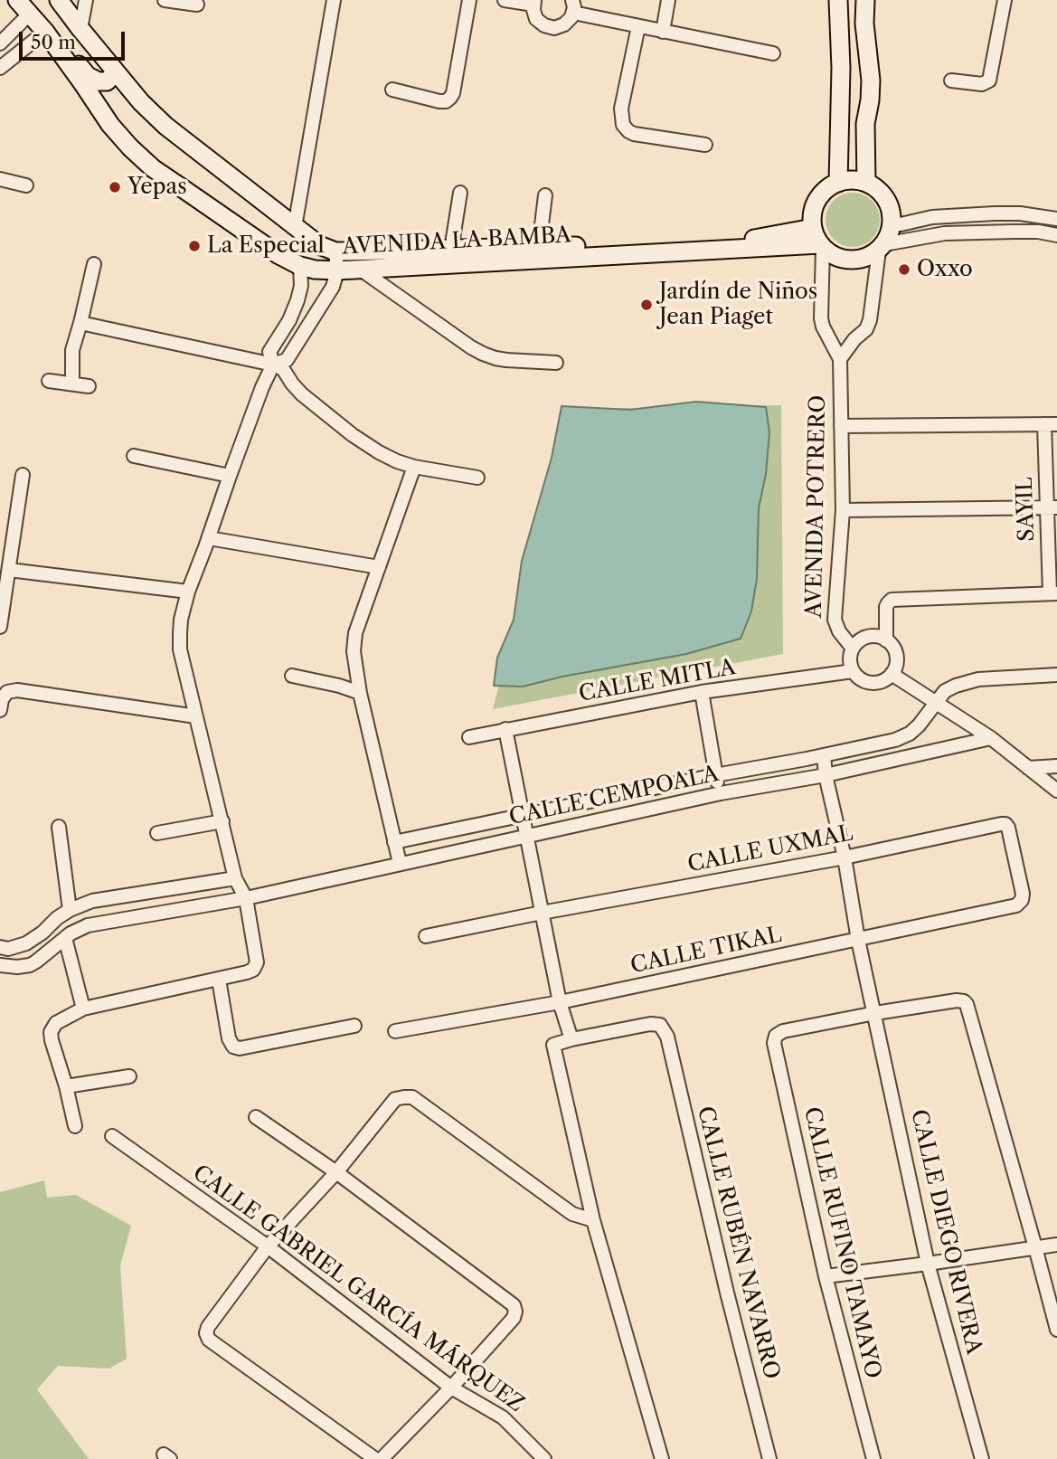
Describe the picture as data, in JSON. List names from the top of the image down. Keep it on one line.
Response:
{"streets":{"street":["AVENIDA LA BAMBA","AVENIDA POTRERO","SAYIL","CALLE MITLA","CALLE CEMPOALA","CALLE UXMAL","CALLE TIKAL","CALLE DIEGO RIVERA","CALLE RUBÉN NAVARRO","CALLE RUFINO TAMAYO","CALLE GABRIEL GARCÍA MÁRQUEZ"]},"crossings":[["AVENIDA LA BAMBA","AVENIDA POTRERO"],["AVENIDA POTRERO","CALLE MITLA"],["CALLE CEMPOALA","CALLE DIEGO RIVERA"],["CALLE UXMAL","CALLE TIKAL"],["CALLE UXMAL","CALLE DIEGO RIVERA"],["CALLE TIKAL","CALLE DIEGO RIVERA"],["CALLE DIEGO RIVERA","CALLE RUFINO TAMAYO"]],"places":["Yepas","La Especial","Oxxo","Jardín de Niños Jean Piaget"],"scale_bar":"50 m"}
